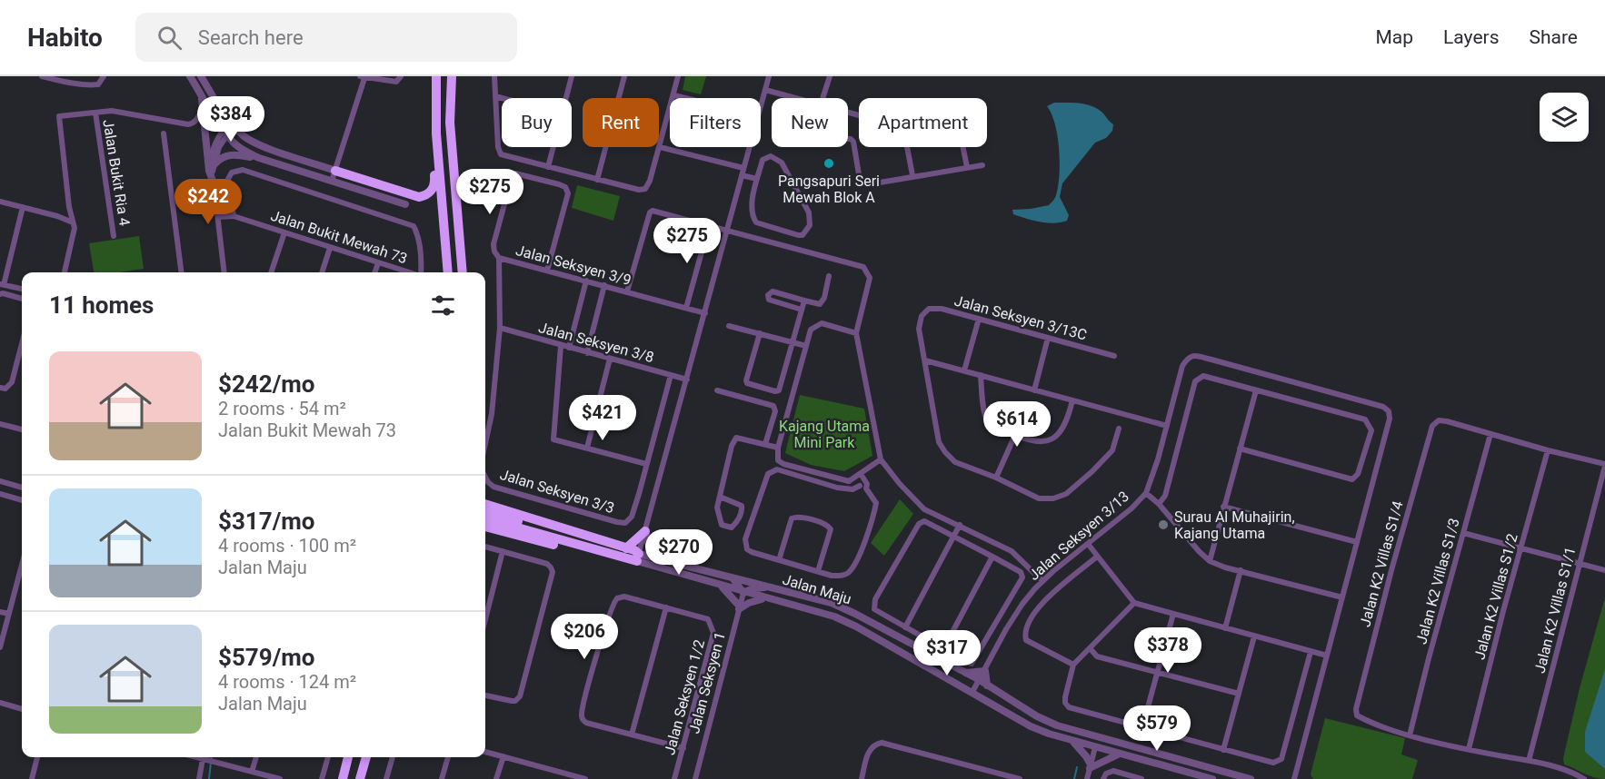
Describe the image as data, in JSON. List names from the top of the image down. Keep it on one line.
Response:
{"streets":{"street":["Jalan Bukit Ria 4","Jalan Bukit Mewah 73","Jalan Seksyen 3/9","Jalan Seksyen 3/13C","Jalan Seksyen 3/8","Jalan Seksyen 3/3","Jalan Seksyen 3/13","Jalan K2 Villas S1/4","Jalan K2 Villas S1/3","Jalan Maju","Jalan K2 Villas S1/2","Jalan K2 Villas S1/1","Jalan Seksyen 1","Jalan Seksyen 1/2"]},"crossings":[["Jalan Seksyen 3/13","Jalan Maju"],["Jalan K2 Villas S1/4","Jalan K2 Villas S1/3"],["Jalan Maju","Jalan Seksyen 1"]],"parks":["Kajang Utama Mini Park"],"places":["Pangsapuri Seri Mewah Blok A","Surau Al Muhajirin, Kajang Utama"],"page":{"header":"Habito","search":"Search here","nav":["Map","Layers","Share"],"price":["$384","$275","$242","$275","$421","$614","$270","$206","$378","$317","$579"],"chip":["Buy","Rent","Filters","New","Apartment"],"heading":"11 homes","list":[{"name":"$242/mo","note":"2 rooms · 54 m² · Jalan Bukit Mewah 73"},{"name":"$317/mo","note":"4 rooms · 100 m² · Jalan Maju"},{"name":"$579/mo","note":"4 rooms · 124 m² · Jalan Maju"}]}}
